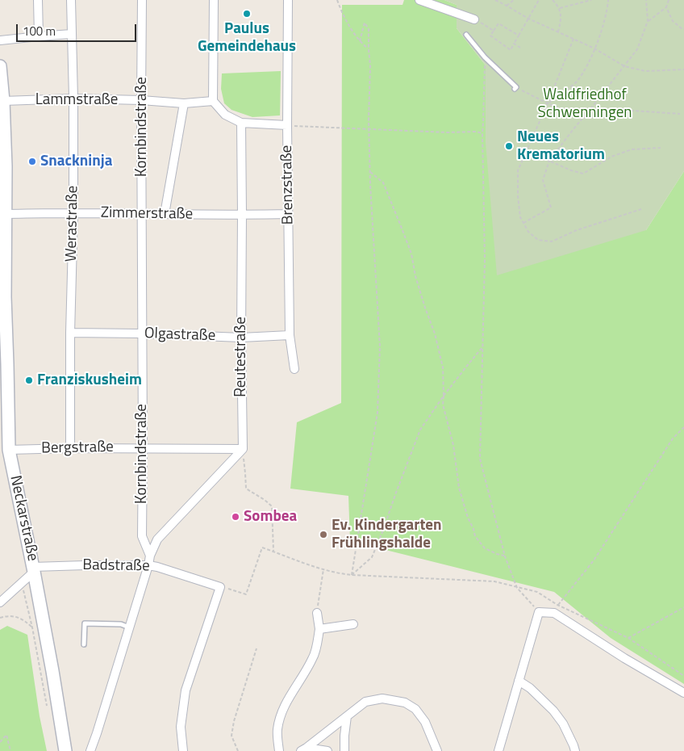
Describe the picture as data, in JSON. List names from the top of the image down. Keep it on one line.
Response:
{"streets":{"main road":["Neckarstraße"],"street":["Lammstraße","Kornbindstraße","Brenzstraße","Zimmerstraße","Werastraße","Olgastraße","Reutestraße","Bergstraße","Badstraße"]},"crossings":[["Lammstraße","Kornbindstraße"],["Lammstraße","Werastraße"],["Lammstraße","Neckarstraße"],["Kornbindstraße","Zimmerstraße"],["Kornbindstraße","Olgastraße"],["Kornbindstraße","Bergstraße"],["Brenzstraße","Zimmerstraße"],["Brenzstraße","Olgastraße"],["Zimmerstraße","Werastraße"],["Zimmerstraße","Reutestraße"],["Zimmerstraße","Neckarstraße"],["Werastraße","Olgastraße"],["Werastraße","Bergstraße"],["Olgastraße","Reutestraße"],["Reutestraße","Bergstraße"],["Bergstraße","Neckarstraße"],["Neckarstraße","Badstraße"]],"parks":["Waldfriedhof Schwenningen"],"places":["Paulus Gemeindehaus","Neues Krematorium","Snackninja","Franziskusheim","Sombea","Ev. Kindergarten Frühlingshalde"],"scale_bar":"100 m"}
